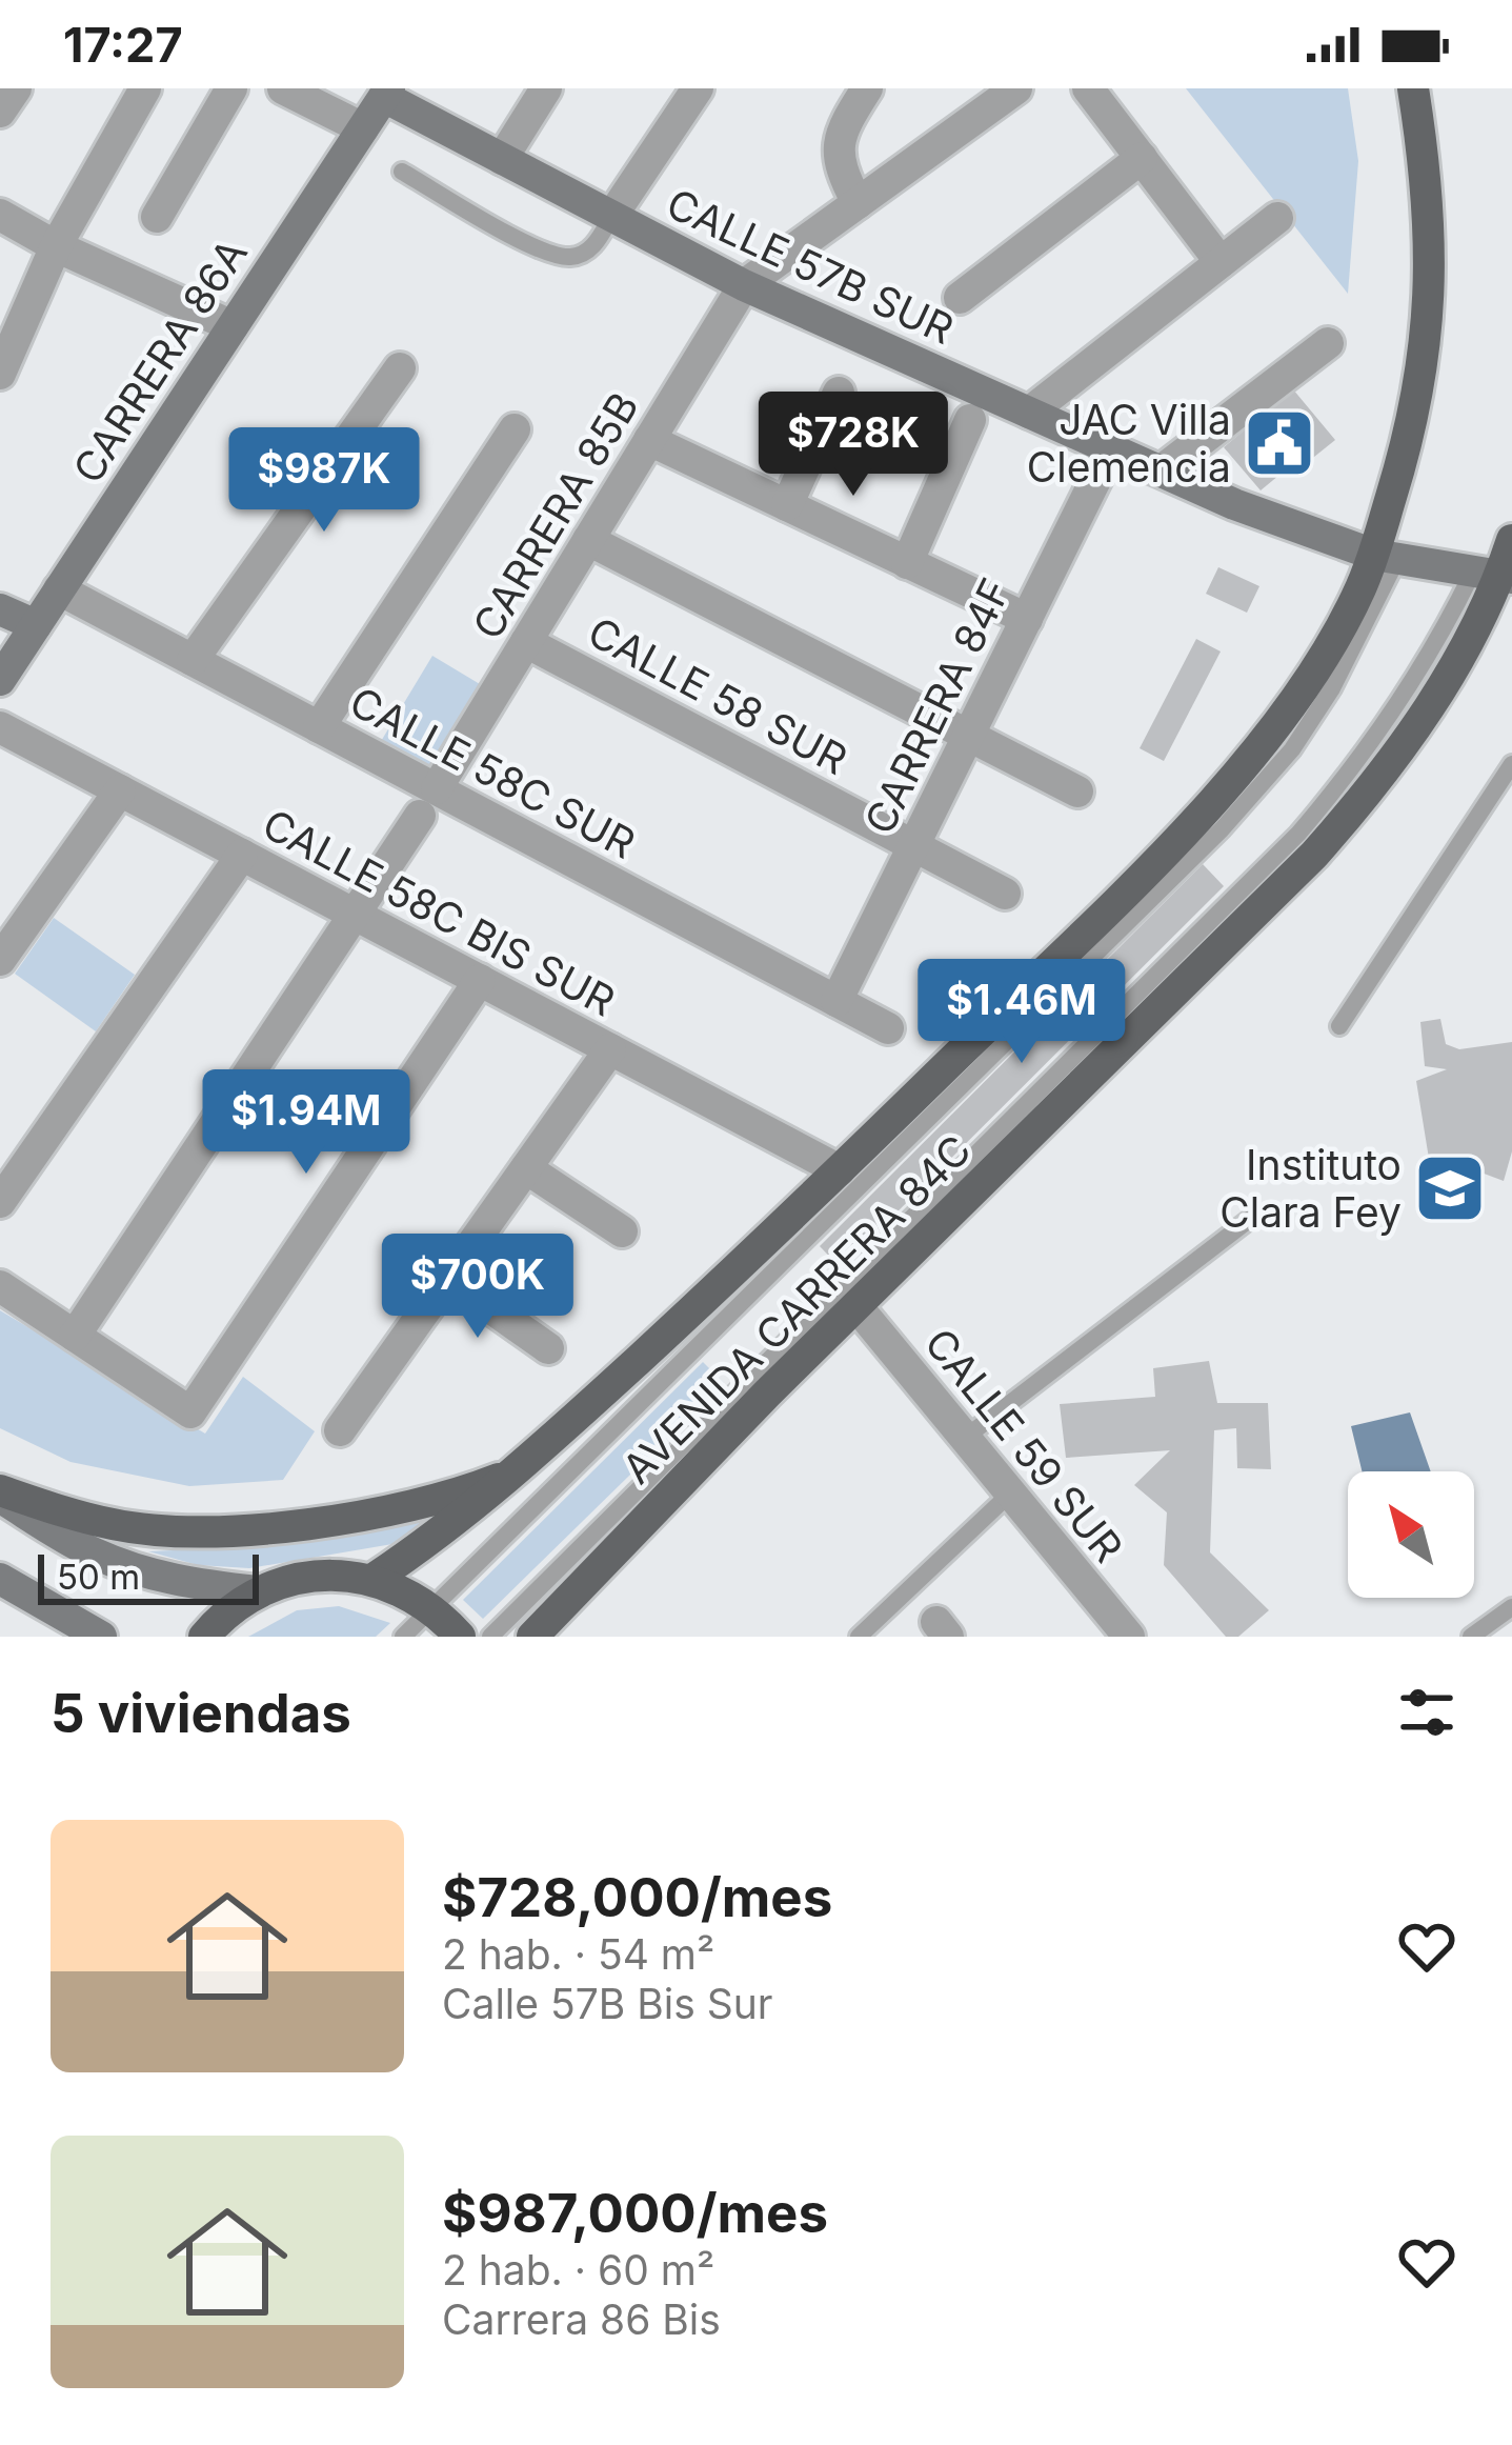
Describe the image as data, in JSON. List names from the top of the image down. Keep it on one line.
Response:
{"streets":{"main road":["AVENIDA CARRERA 84C"],"street":["CALLE 57B SUR","CARRERA 86A","CARRERA 85B","CALLE 58 SUR","CARRERA 84F","CALLE 58C SUR","CALLE 58C BIS SUR","CALLE 59 SUR"]},"crossings":[["CALLE 57B SUR","CARRERA 86A"],["CALLE 57B SUR","CARRERA 85B"],["CALLE 57B SUR","CARRERA 84F"],["CALLE 57B SUR","AVENIDA CARRERA 84C"],["CARRERA 86A","CALLE 58C SUR"],["CARRERA 85B","CALLE 58 SUR"],["CARRERA 85B","CALLE 58C SUR"],["CARRERA 85B","CALLE 58C BIS SUR"],["CALLE 58 SUR","CARRERA 84F"],["CARRERA 84F","CALLE 58C SUR"],["CALLE 58C BIS SUR","AVENIDA CARRERA 84C"],["AVENIDA CARRERA 84C","CALLE 59 SUR"]],"places":{"public building":["JAC Villa Clemencia"],"school or university":["Instituto Clara Fey"]},"scale_bar":"50 m","north":"top left","page":{"status":"17:27","price":["$728K","$987K","$1.46M","$1.94M","$700K"],"scale":"50 m","heading":"5 viviendas","list":[{"name":"$728,000/mes","note":"2 hab. · 54 m² · Calle 57B Bis Sur"},{"name":"$987,000/mes","note":"2 hab. · 60 m² · Carrera 86 Bis"}]}}
